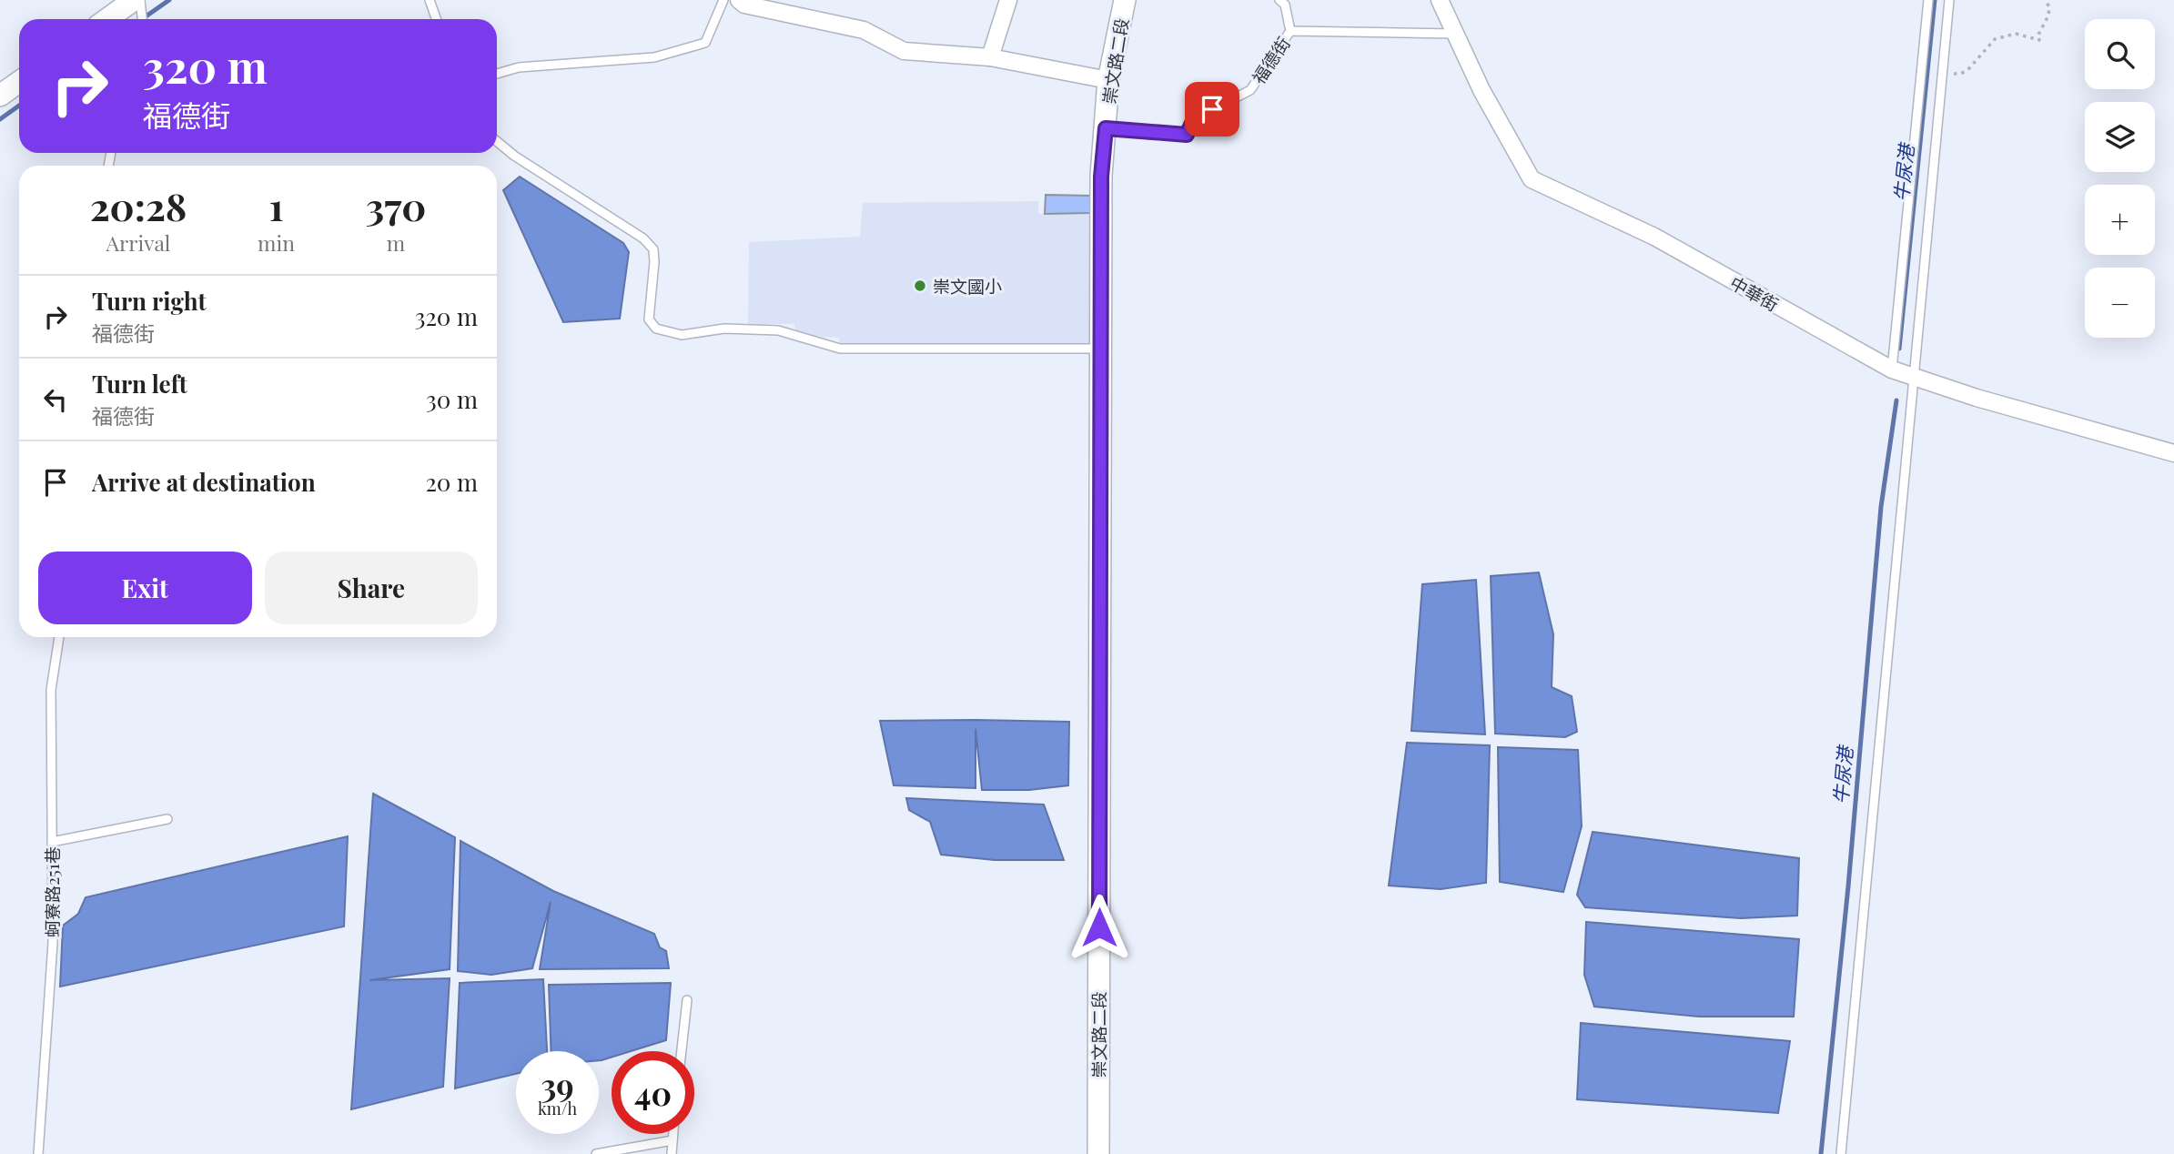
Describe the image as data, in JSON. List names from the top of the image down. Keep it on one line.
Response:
{"streets":{"street":["崇文路二段","中華街"],"lane":["福德街","蚵寮路251巷"]},"crossings":[["福德街","崇文路二段"],["福德街","中華街"]],"water":["牛尿港"],"places":["崇文國小"],"page":{"map_buttons":["+","−"],"turn":["320 m","福德街"],"eta":["20:28","Arrival","1","min","370","m"],"list":[{"name":"Turn right","note":"福德街","value":"320 m"},{"name":"Turn left","note":"福德街","value":"30 m"},{"name":"Arrive at destination","value":"20 m"}],"buttons":["Exit","Share"],"speed":"39 km/h","limit":"40"}}
